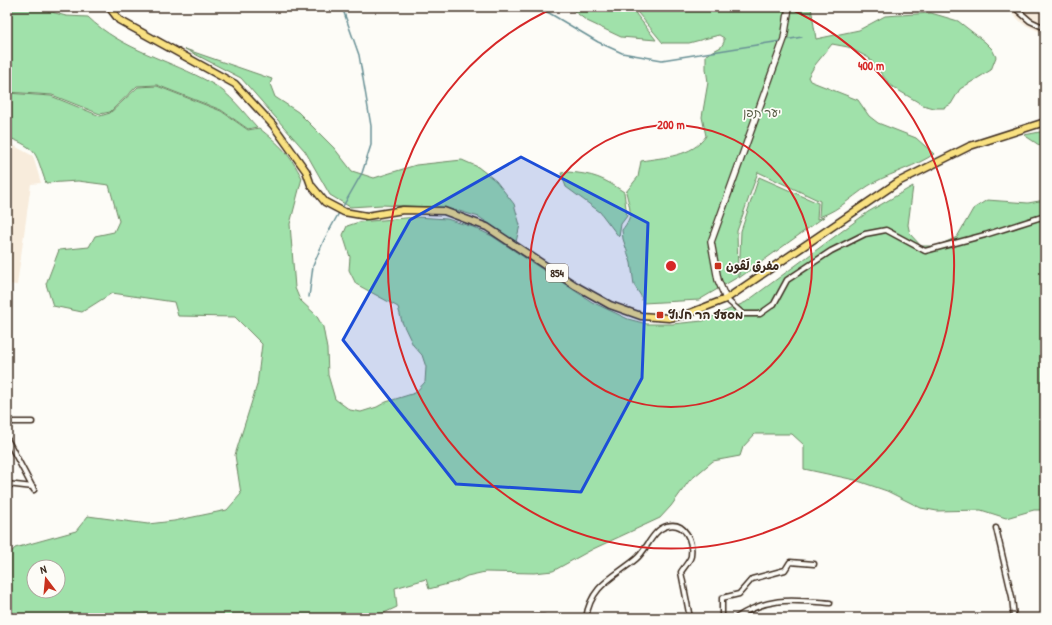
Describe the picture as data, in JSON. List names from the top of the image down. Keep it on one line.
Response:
{"streets":{"main road":["854"]},"parks":["יער תפן"],"places":{"transit":["مفرق لَڤون","מסעף הר חלוץ"]},"north":"top","rings":["400 m","200 m"]}
